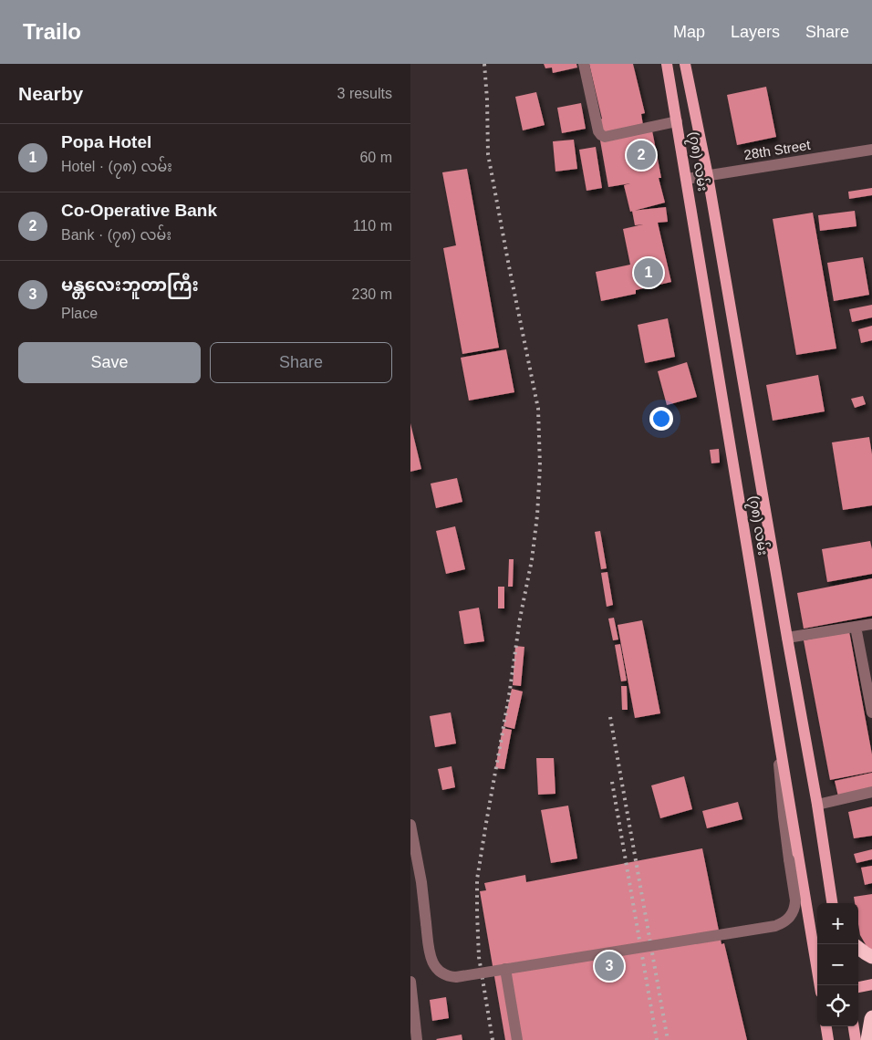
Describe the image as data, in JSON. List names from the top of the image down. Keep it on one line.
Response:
{"streets":{"main road":["(၇၈) လမ်း"],"street":["28th Street"]},"crossings":[["28th Street","(၇၈) လမ်း"]],"page":{"header":"Trailo","nav":["Map","Layers","Share"],"heading":["Nearby","3 results"],"list":[{"mark":"1","name":"Popa Hotel","note":"Hotel · (၇၈) လမ်း","value":"60 m"},{"mark":"2","name":"Co-Operative Bank","note":"Bank · (၇၈) လမ်း","value":"110 m"},{"mark":"3","name":"မန္တလေးဘူတာကြီး","note":"Place","value":"230 m"}],"pins":["2","1","3"],"buttons":["Save","Share"],"map_buttons":["+","−"]}}
